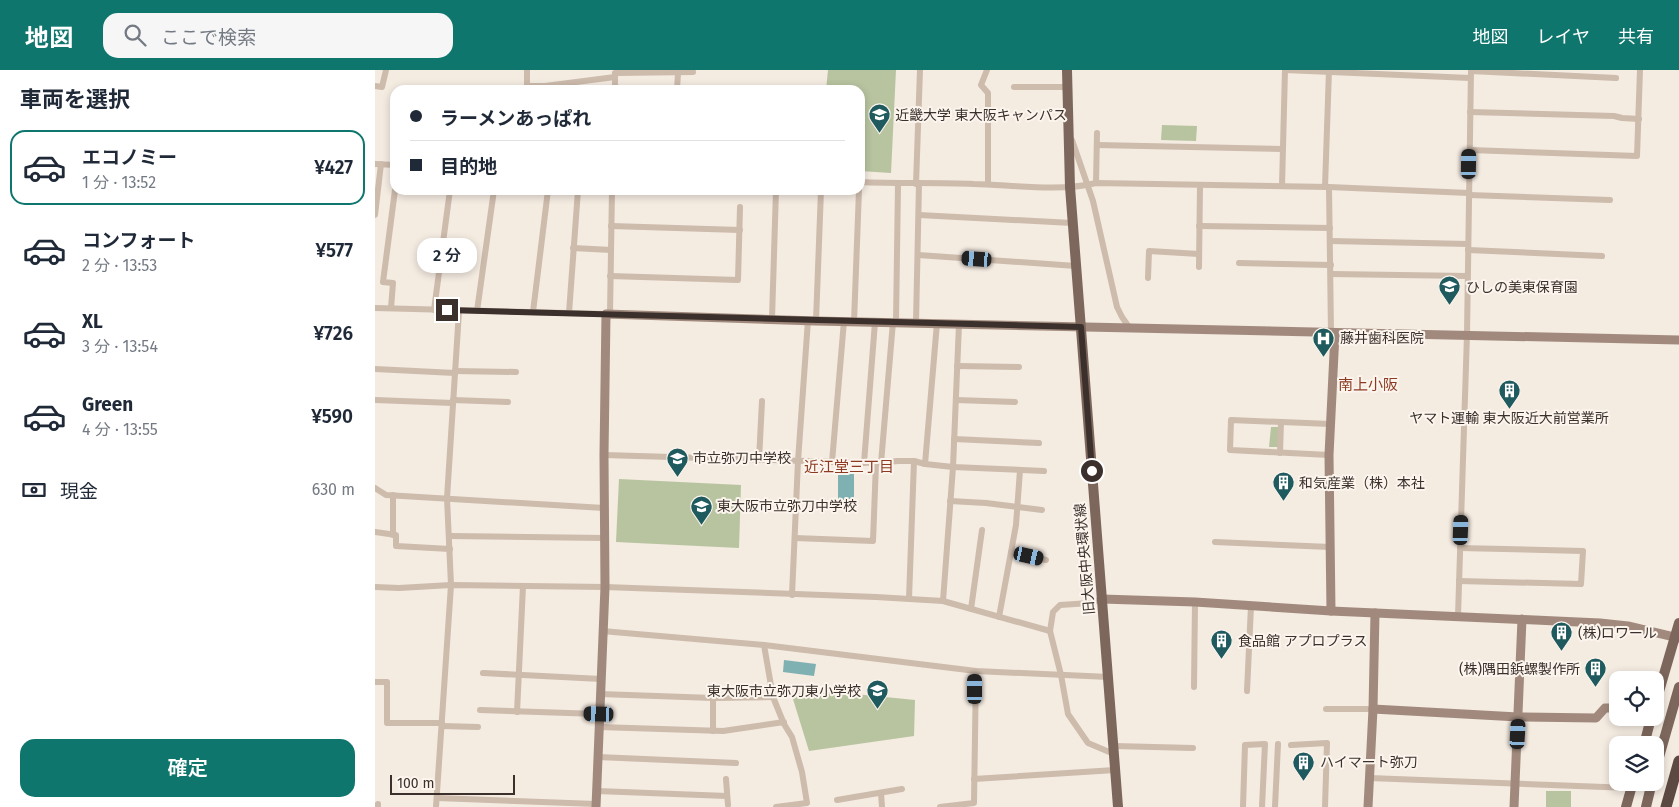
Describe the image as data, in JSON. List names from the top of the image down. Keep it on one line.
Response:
{"streets":{"main road":["旧大阪中央環状線"]},"districts":["南上小阪","近江堂三丁目"],"places":{"school or university":["近畿大学 東大阪キャンパス","ひしの美東保育園","市立弥刀中学校","東大阪市立弥刀中学校","東大阪市立弥刀東小学校"],"hospital":["藤井歯科医院"],"building":["ヤマト運輸 東大阪近大前営業所","和気産業（株）本社","(株)ロワール","食品館 アプロプラス","(株)隅田鋲螺製作所","ハイマート弥刀"]},"scale_bar":"100 m","page":{"header":"地図","search":"ここで検索","nav":["地図","レイヤ","共有"],"heading":"車両を選択","banner":["ラーメンあっぱれ","目的地"],"list":[{"name":"エコノミー","note":"1 分 · 13:52","value":"¥427"},{"name":"コンフォート","note":"2 分 · 13:53","value":"¥577"},{"name":"XL","note":"3 分 · 13:54","value":"¥726"},{"name":"Green","note":"4 分 · 13:55","value":"¥590"}],"bubble":"2 分","pay":["現金","630 m"],"buttons":"確定","scale":"100 m"}}
